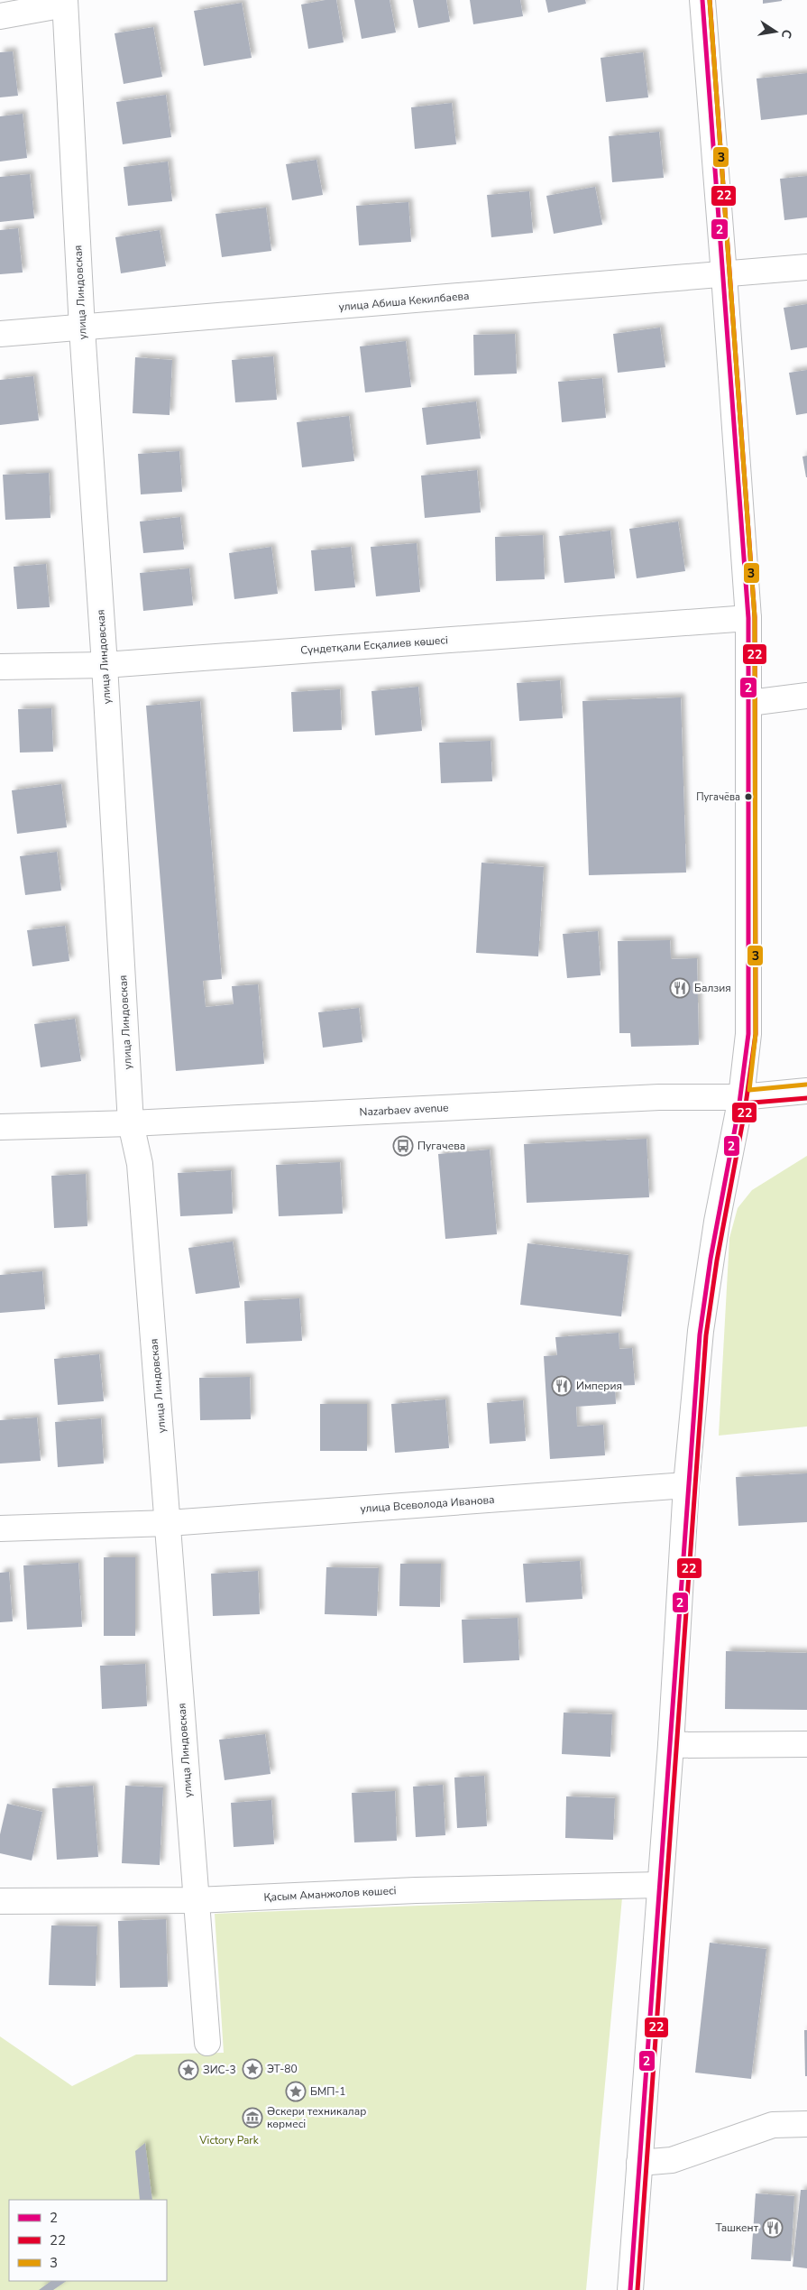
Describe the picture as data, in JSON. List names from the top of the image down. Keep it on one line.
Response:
{"streets":{"street":["улица Линдовская","улица Абиша Кекилбаева","Сүндетқали Есқалиев көшесі","Nazarbaev avenue","улица Всеволода Иванова","Қасым Аманжолов көшесі"]},"crossings":[["улица Линдовская","улица Абиша Кекилбаева"],["улица Линдовская","Сүндетқали Есқалиев көшесі"],["улица Линдовская","Nazarbaev avenue"],["улица Линдовская","улица Всеволода Иванова"],["улица Линдовская","Қасым Аманжолов көшесі"]],"parks":["Victory Park"],"places":{"other":["Пугачёва"],"restaurant":["Балзия","Империя","Ташкент"],"bus stop":["Пугачева"],"place":["ЭТ-80","ЗИС-3","БМП-1"],"museum":["Әскери техникалар көрмесі"]},"lines":["transit line 2","transit line 22","transit line 3"],"legend":["2","22","3"],"north":"right"}
